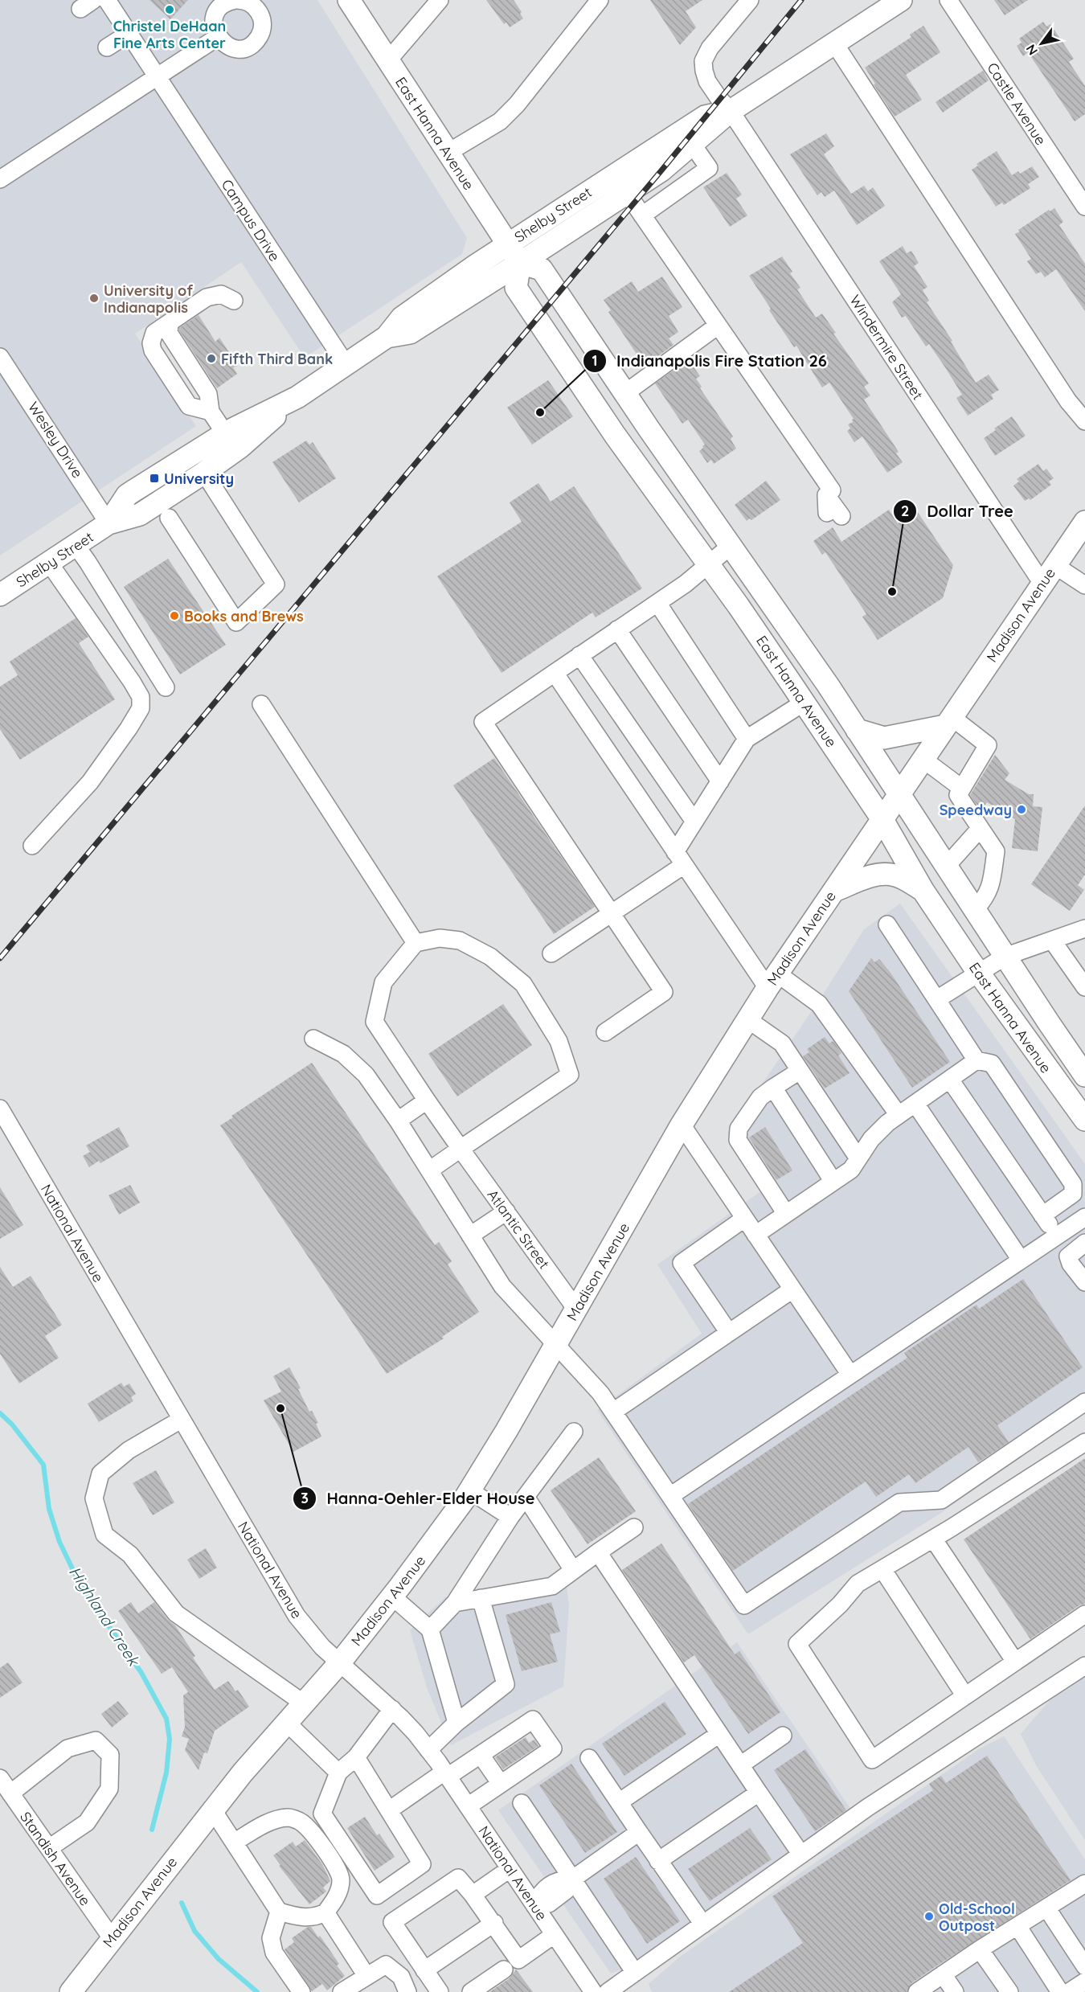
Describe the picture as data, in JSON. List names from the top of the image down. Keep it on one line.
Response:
{"streets":{"main road":["East Hanna Avenue","Shelby Street","Madison Avenue"],"street":["Castle Avenue","Campus Drive","Windermire Street","Wesley Drive","Atlantic Street","National Avenue","Standish Avenue"]},"crossings":[["East Hanna Avenue","Shelby Street"],["East Hanna Avenue","Madison Avenue"],["Shelby Street","Campus Drive"],["Shelby Street","Windermire Street"],["Shelby Street","Wesley Drive"],["Windermire Street","Madison Avenue"],["Madison Avenue","Atlantic Street"],["Madison Avenue","National Avenue"],["Madison Avenue","Standish Avenue"]],"water":["Highland Creek"],"places":{"other":["Christel DeHaan Fine Arts Center","University of Indianapolis","Fifth Third Bank","Indianapolis Fire Station 26","Dollar Tree","Books and Brews","Speedway","Hanna-Oehler-Elder House","Old-School Outpost"],"transit":["University"]},"north":"bottom left"}
